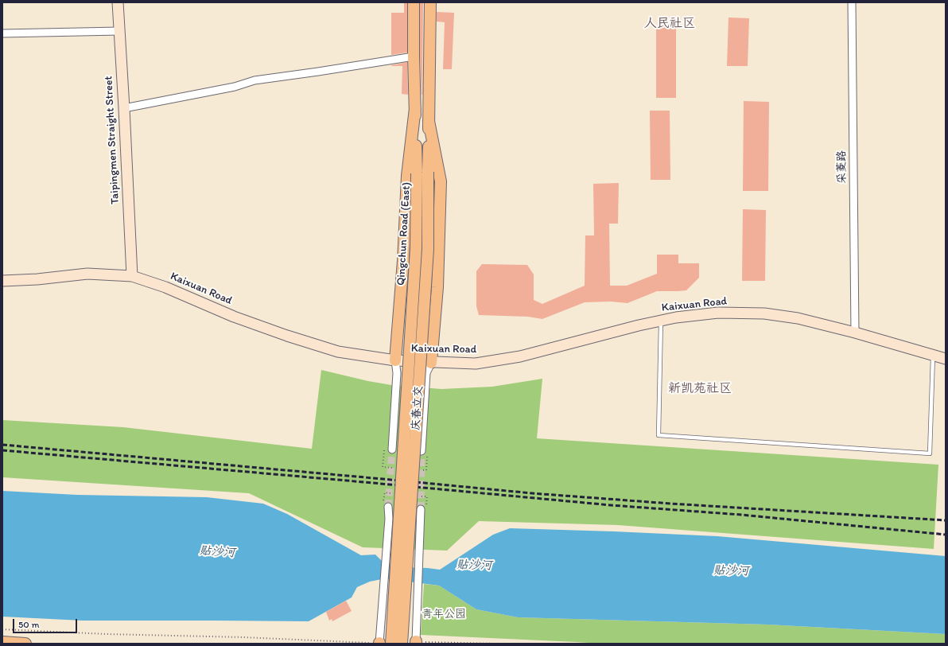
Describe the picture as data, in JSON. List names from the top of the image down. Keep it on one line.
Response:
{"streets":{"main road":["Taipingmen Straight Street","Qingchun Road (East)","Kaixuan Road","庆春立交"],"street":["采菱路"]},"crossings":[["Taipingmen Straight Street","Kaixuan Road"],["采菱路","Kaixuan Road"],["Qingchun Road (East)","Kaixuan Road"],["Qingchun Road (East)","庆春立交"]],"districts":["人民社区","新凯苑社区"],"water":["贴沙河"],"parks":["青年公园"],"scale_bar":"50 m"}
